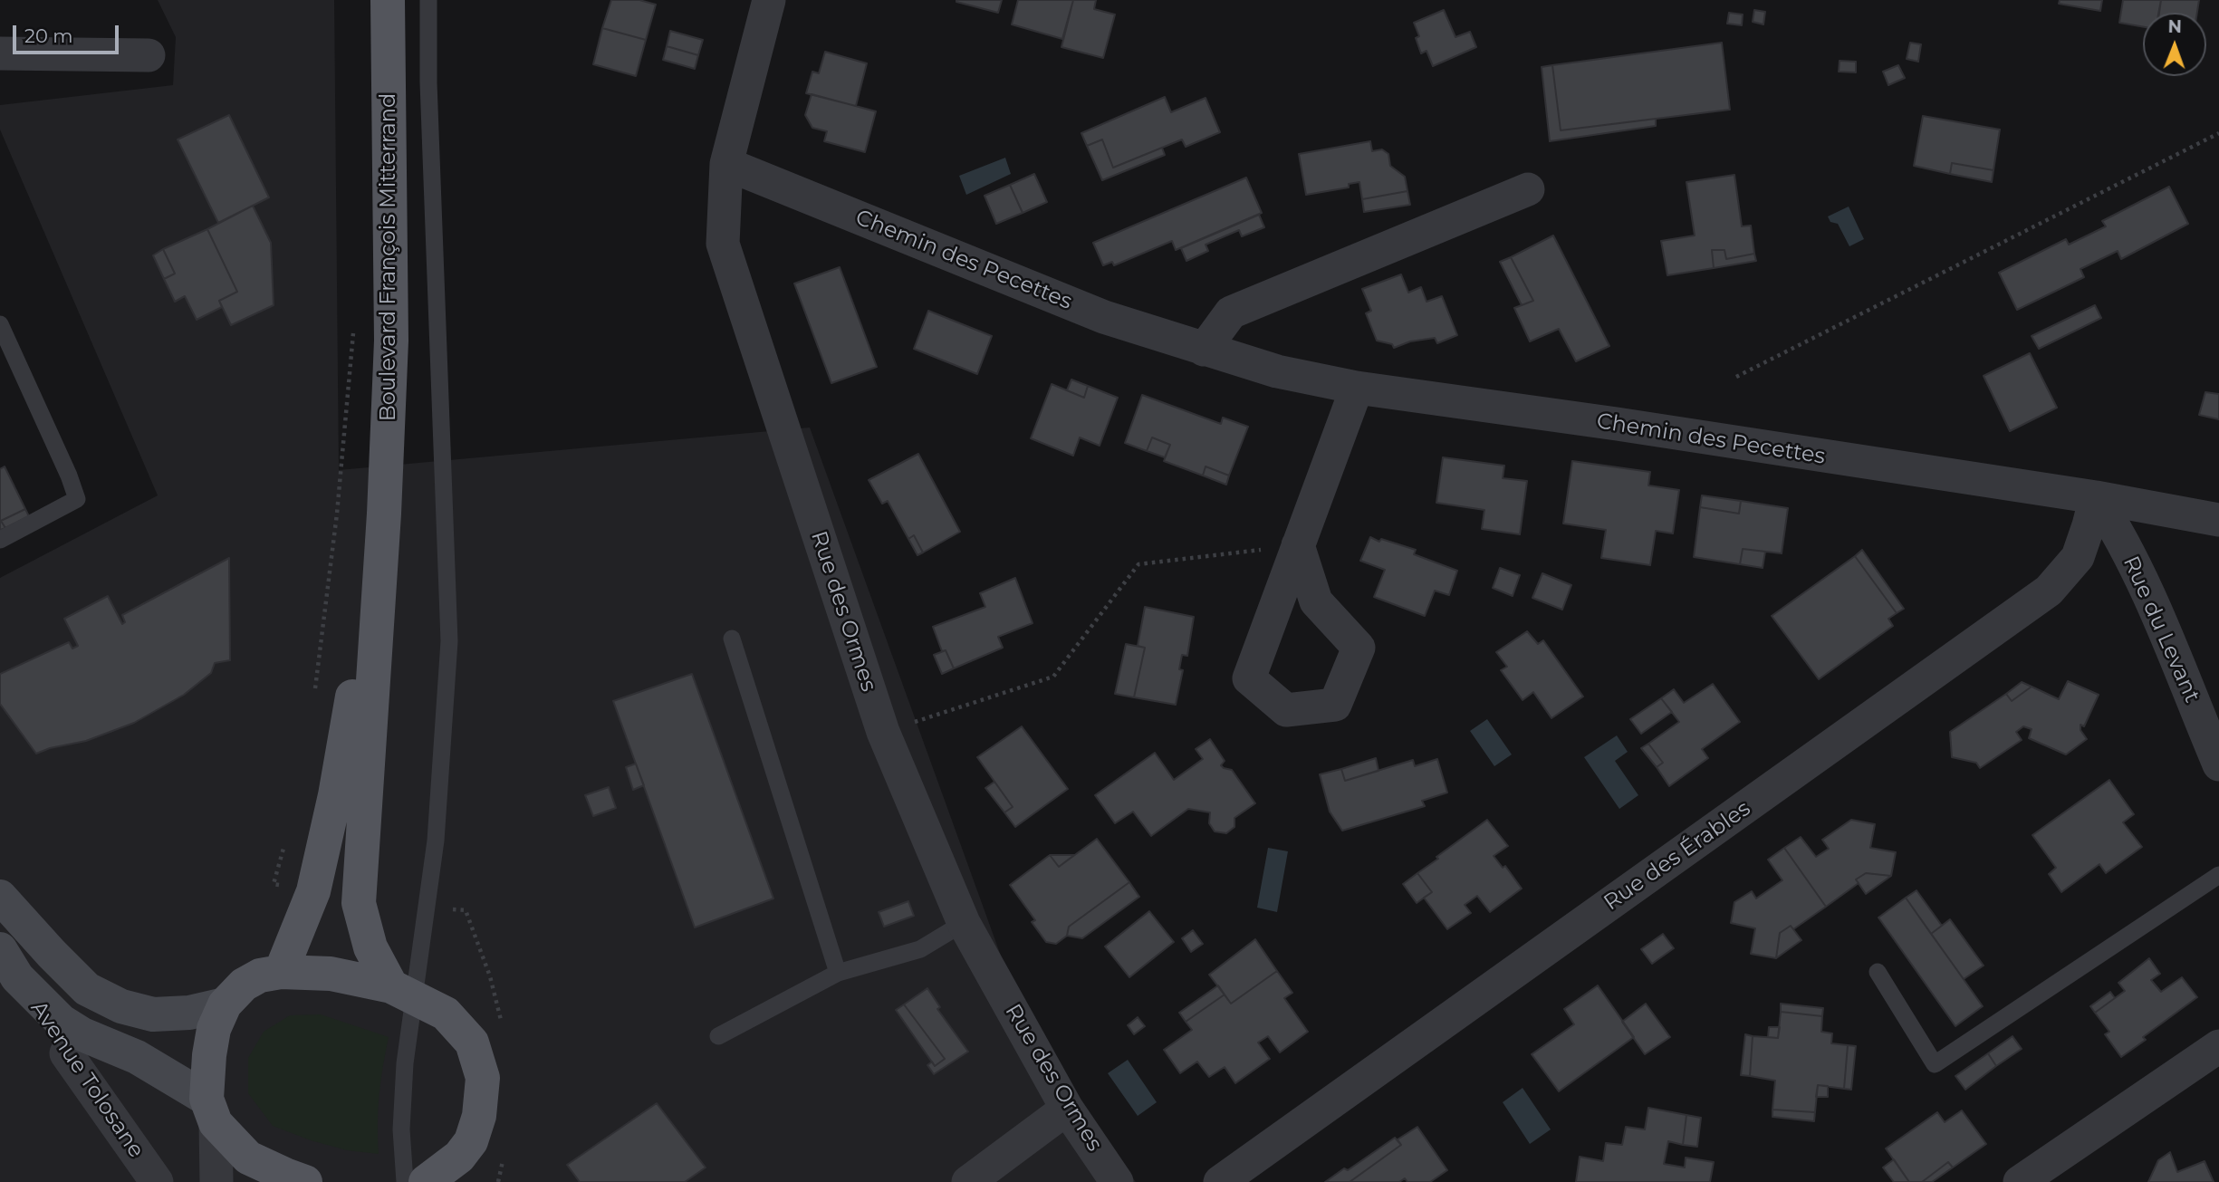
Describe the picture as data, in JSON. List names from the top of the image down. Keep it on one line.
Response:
{"streets":{"main road":["Boulevard François Mitterrand","Avenue Tolosane"],"street":["Chemin des Pecettes","Rue des Ormes","Rue du Levant","Rue des Érables"]},"crossings":[["Chemin des Pecettes","Rue des Ormes"],["Chemin des Pecettes","Rue du Levant"],["Chemin des Pecettes","Rue des Érables"],["Rue du Levant","Rue des Érables"]],"scale_bar":"20 m","north":"top"}
